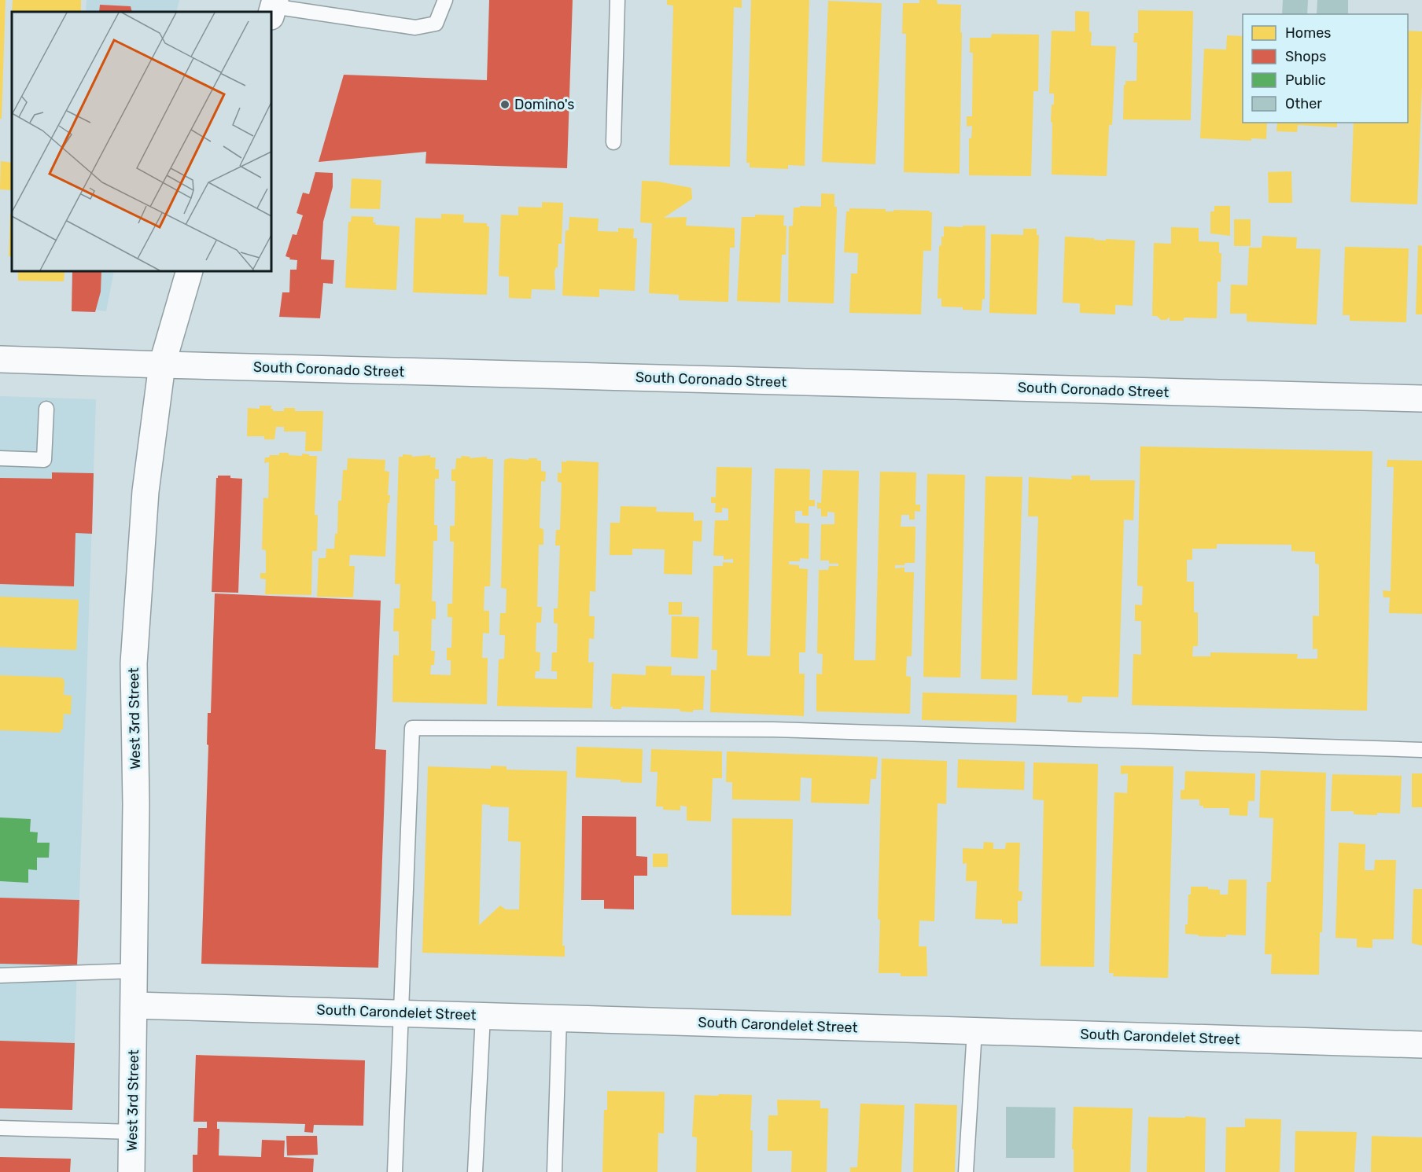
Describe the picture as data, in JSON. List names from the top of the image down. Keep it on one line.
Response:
{"streets":{"street":["South Coronado Street","West 3rd Street","South Carondelet Street"]},"crossings":[["South Coronado Street","West 3rd Street"],["West 3rd Street","South Carondelet Street"]],"places":["Domino's"],"legend":["Homes","Shops","Public","Other"]}
